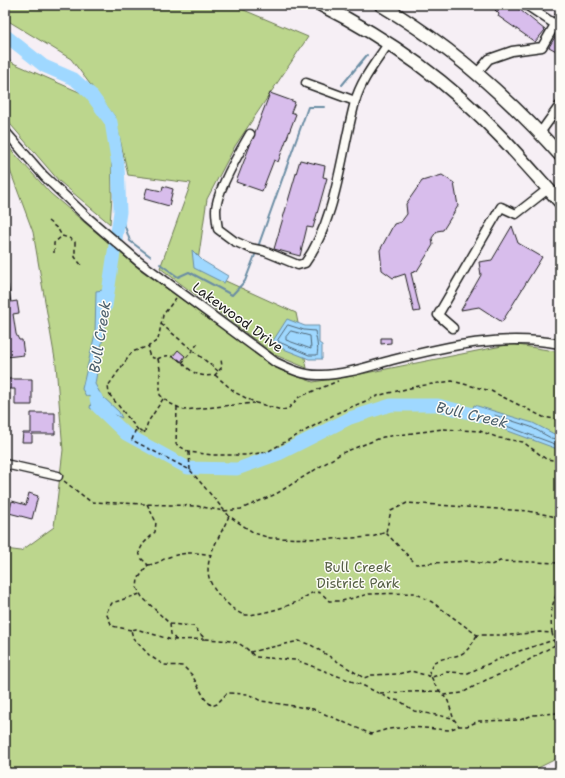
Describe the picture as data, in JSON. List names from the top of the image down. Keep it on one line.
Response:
{"streets":{"street":["Lakewood Drive"]},"water":["Bull Creek"],"parks":["Bull Creek District Park"]}
